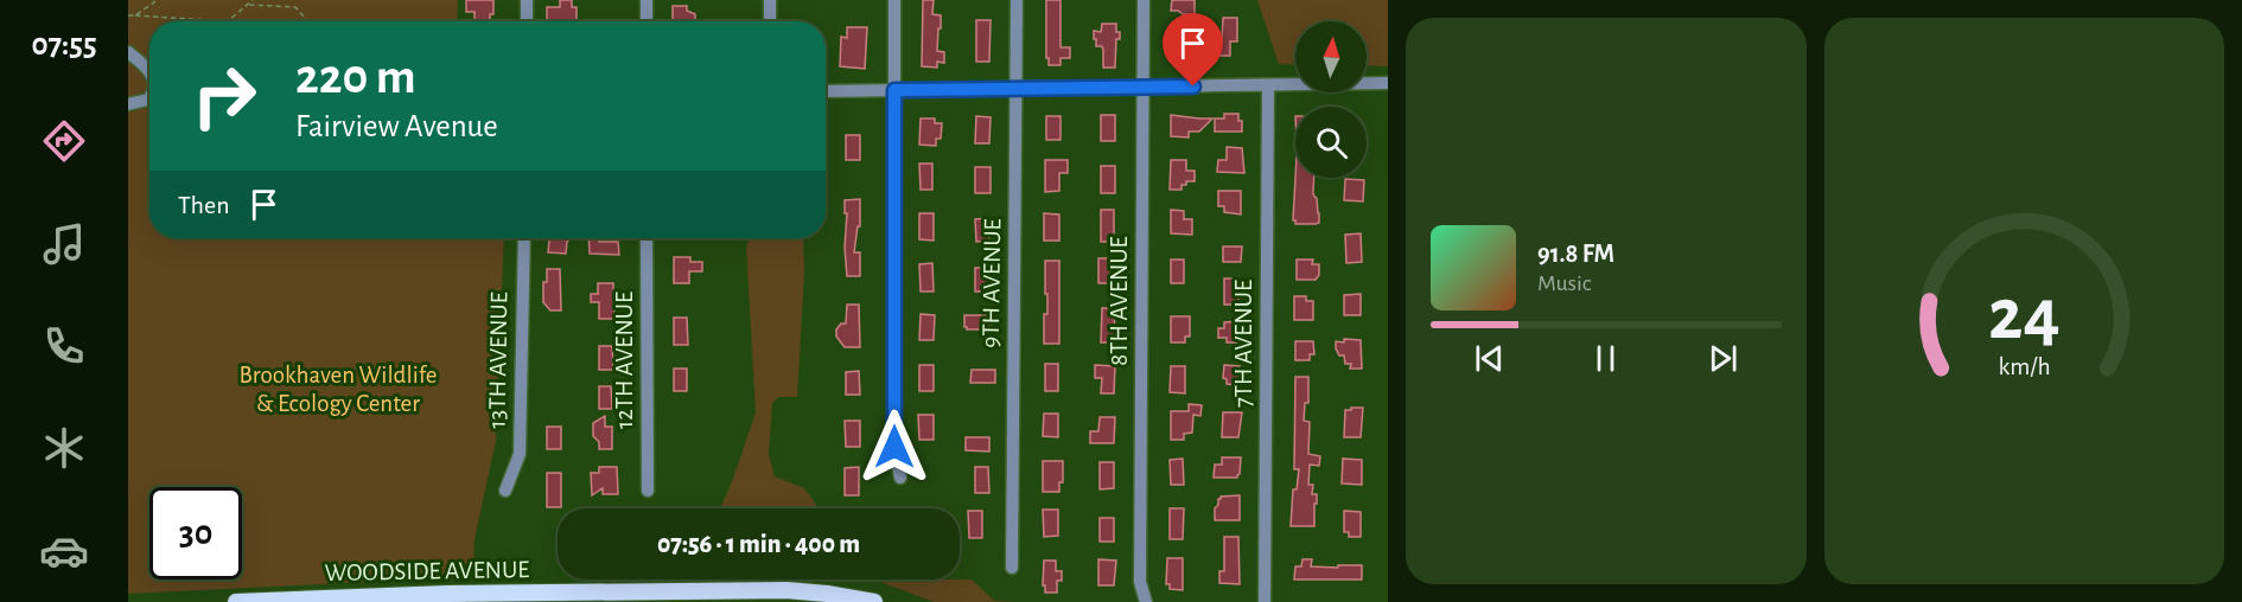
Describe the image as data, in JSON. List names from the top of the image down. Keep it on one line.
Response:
{"streets":{"main road":["WOODSIDE AVENUE"],"street":["9TH AVENUE","8TH AVENUE","7TH AVENUE","13TH AVENUE","12TH AVENUE"]},"parks":["Brookhaven Wildlife & Ecology Center"],"north":"top","page":{"tabs":"07:55","turn":["220 m","Fairview Avenue"],"then":"Then","song":["91.8 FM","Music"],"limit":"30","trip":"07:56 · 1 min · 400 m","gauge":["24","km/h"]}}
